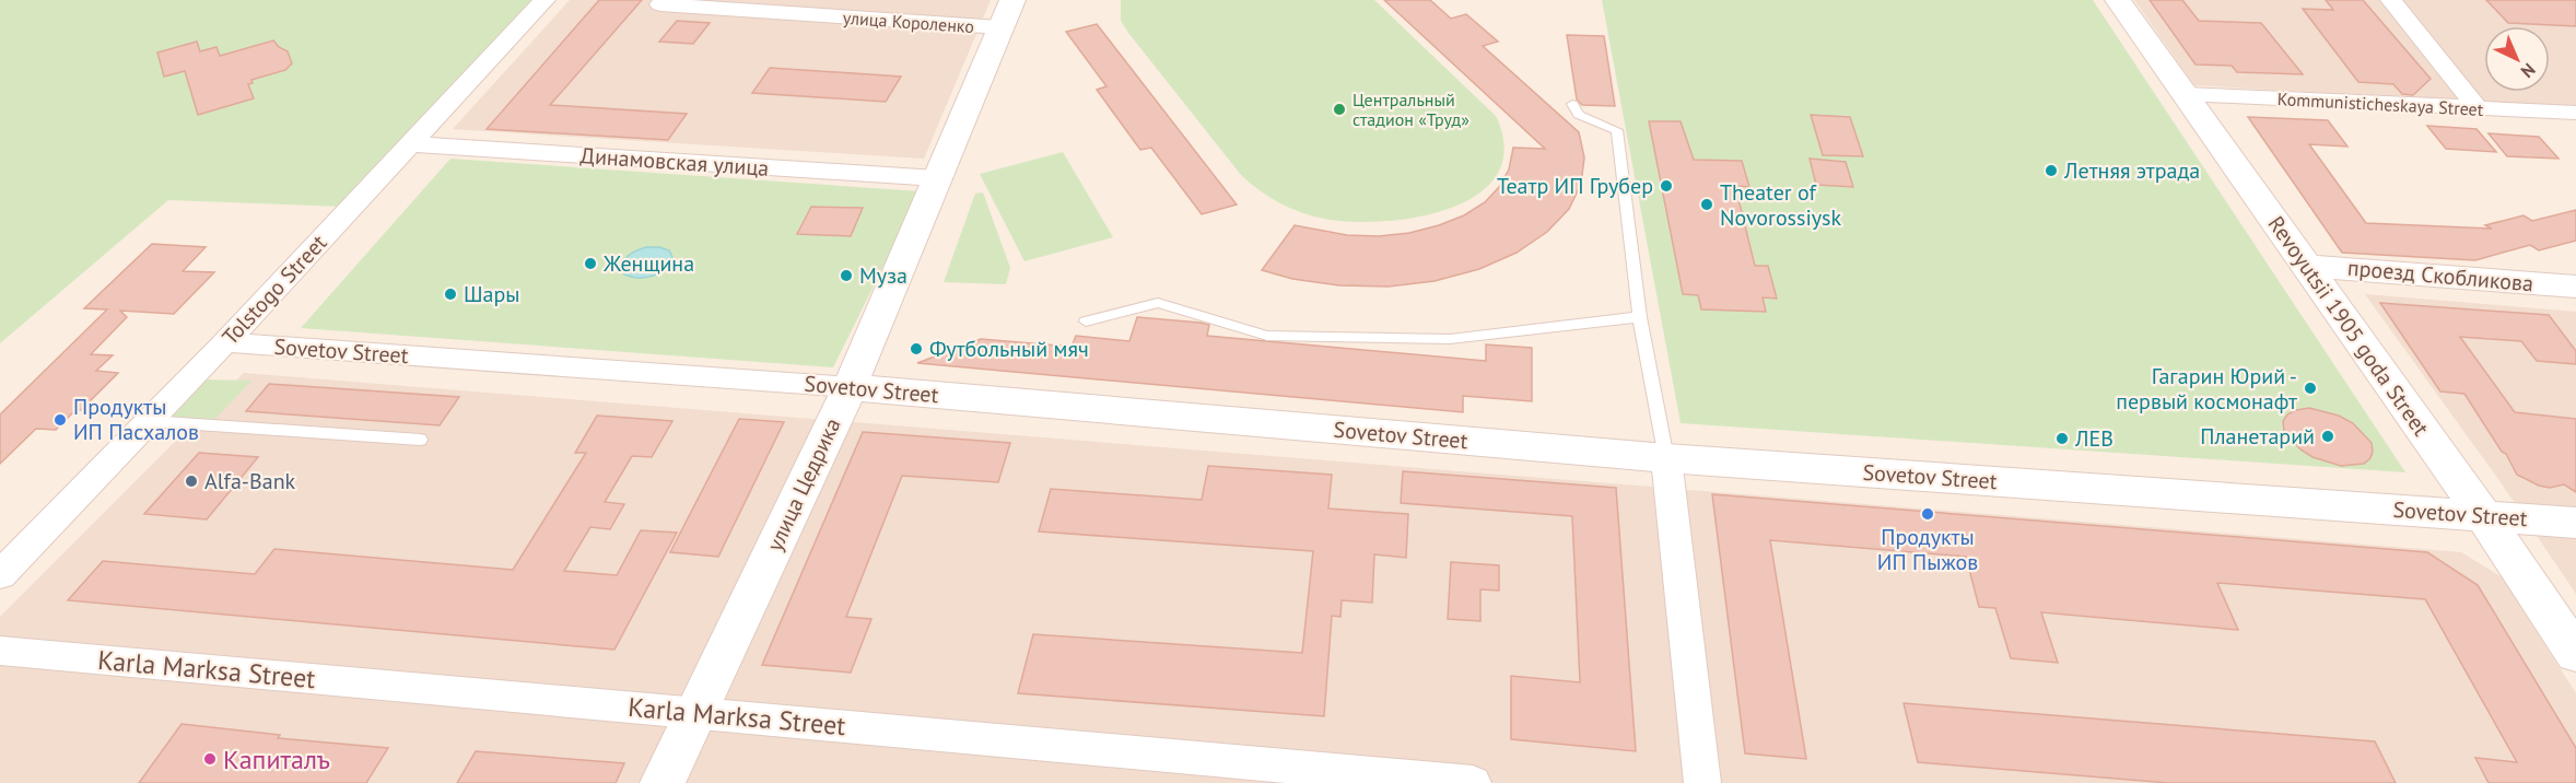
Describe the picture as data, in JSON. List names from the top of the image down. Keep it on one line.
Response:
{"streets":{"street":["улица Короленко","Kommunisticheskaya Street","Динамовская улица","проезд Скобликова","Tolstogo Street","Revoyutsii 1905 goda Street","Sovetov Street","улица Цедрика","Karla Marksa Street"]},"crossings":[["улица Короленко","улица Цедрика"],["Kommunisticheskaya Street","Revoyutsii 1905 goda Street"],["Динамовская улица","Tolstogo Street"],["Динамовская улица","улица Цедрика"],["проезд Скобликова","Revoyutsii 1905 goda Street"],["Tolstogo Street","Sovetov Street"],["Revoyutsii 1905 goda Street","Sovetov Street"],["Sovetov Street","улица Цедрика"],["улица Цедрика","Karla Marksa Street"]],"places":["Центральный стадион «Труд»","Летняя этрада","Театр ИП Грубер","Theater of Novorossiysk","Женщина","Муза","Шары","Футбольный мяч","Гагарин Юрий - первый космонафт","Продукты ИП Пасхалов","Планетарий","ЛЕВ","Alfa-Bank","Продукты ИП Пыжов","Капиталъ"],"north":"bottom right"}
